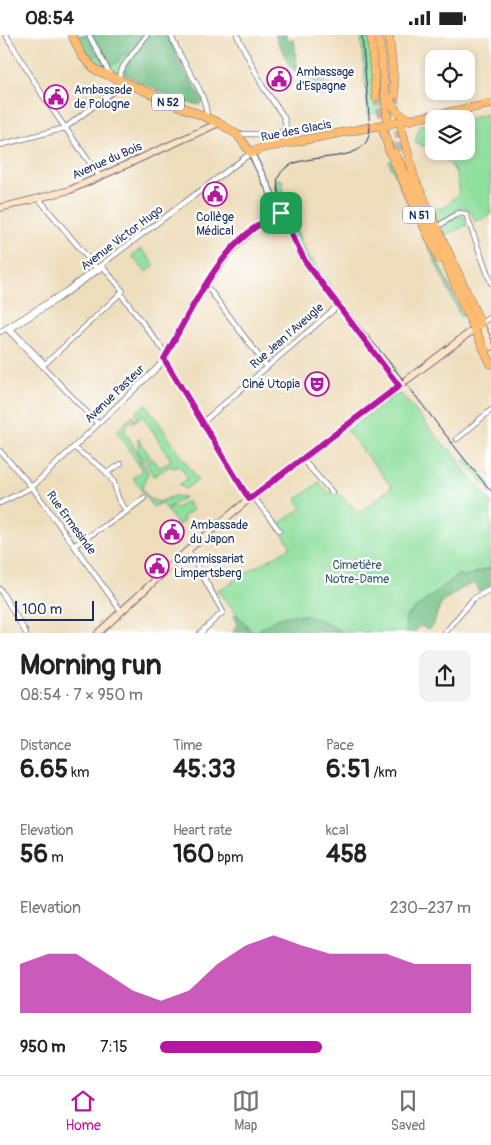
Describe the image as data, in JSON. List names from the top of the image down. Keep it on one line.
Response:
{"streets":{"main road":["N 52","Rue des Glacis","Avenue du Bois","N 51"],"street":["Avenue Victor Hugo","Rue Jean l'Aveugle","Avenue Pasteur","Rue Ermesinde"]},"crossings":[["Rue des Glacis","Avenue du Bois"],["Rue des Glacis","N 51"],["Rue des Glacis","Avenue Victor Hugo"],["Avenue Pasteur","Rue Ermesinde"]],"parks":["Cimetière Notre-Dame"],"places":{"public building":["Ambassage d'Espagne","Ambassade de Pologne","Collège Médical","Ambassade du Japon","Commissariat Limpertsberg"],"theatre":["Ciné Utopia"]},"scale_bar":"100 m","page":{"status":"08:54","scale":"100 m","heading":["Morning run","08:54 · 7 × 950 m"],"stats":[["Distance","6.65 km"],["Time","45:33"],["Pace","6:51 /km"],["Elevation","56 m"],["Heart rate","160 bpm"],["kcal","458"]],"chart":["Elevation","230–237 m"],"list":[{"name":"950 m","note":"7:15"}],"tabs":["Home","Map","Saved"]}}
